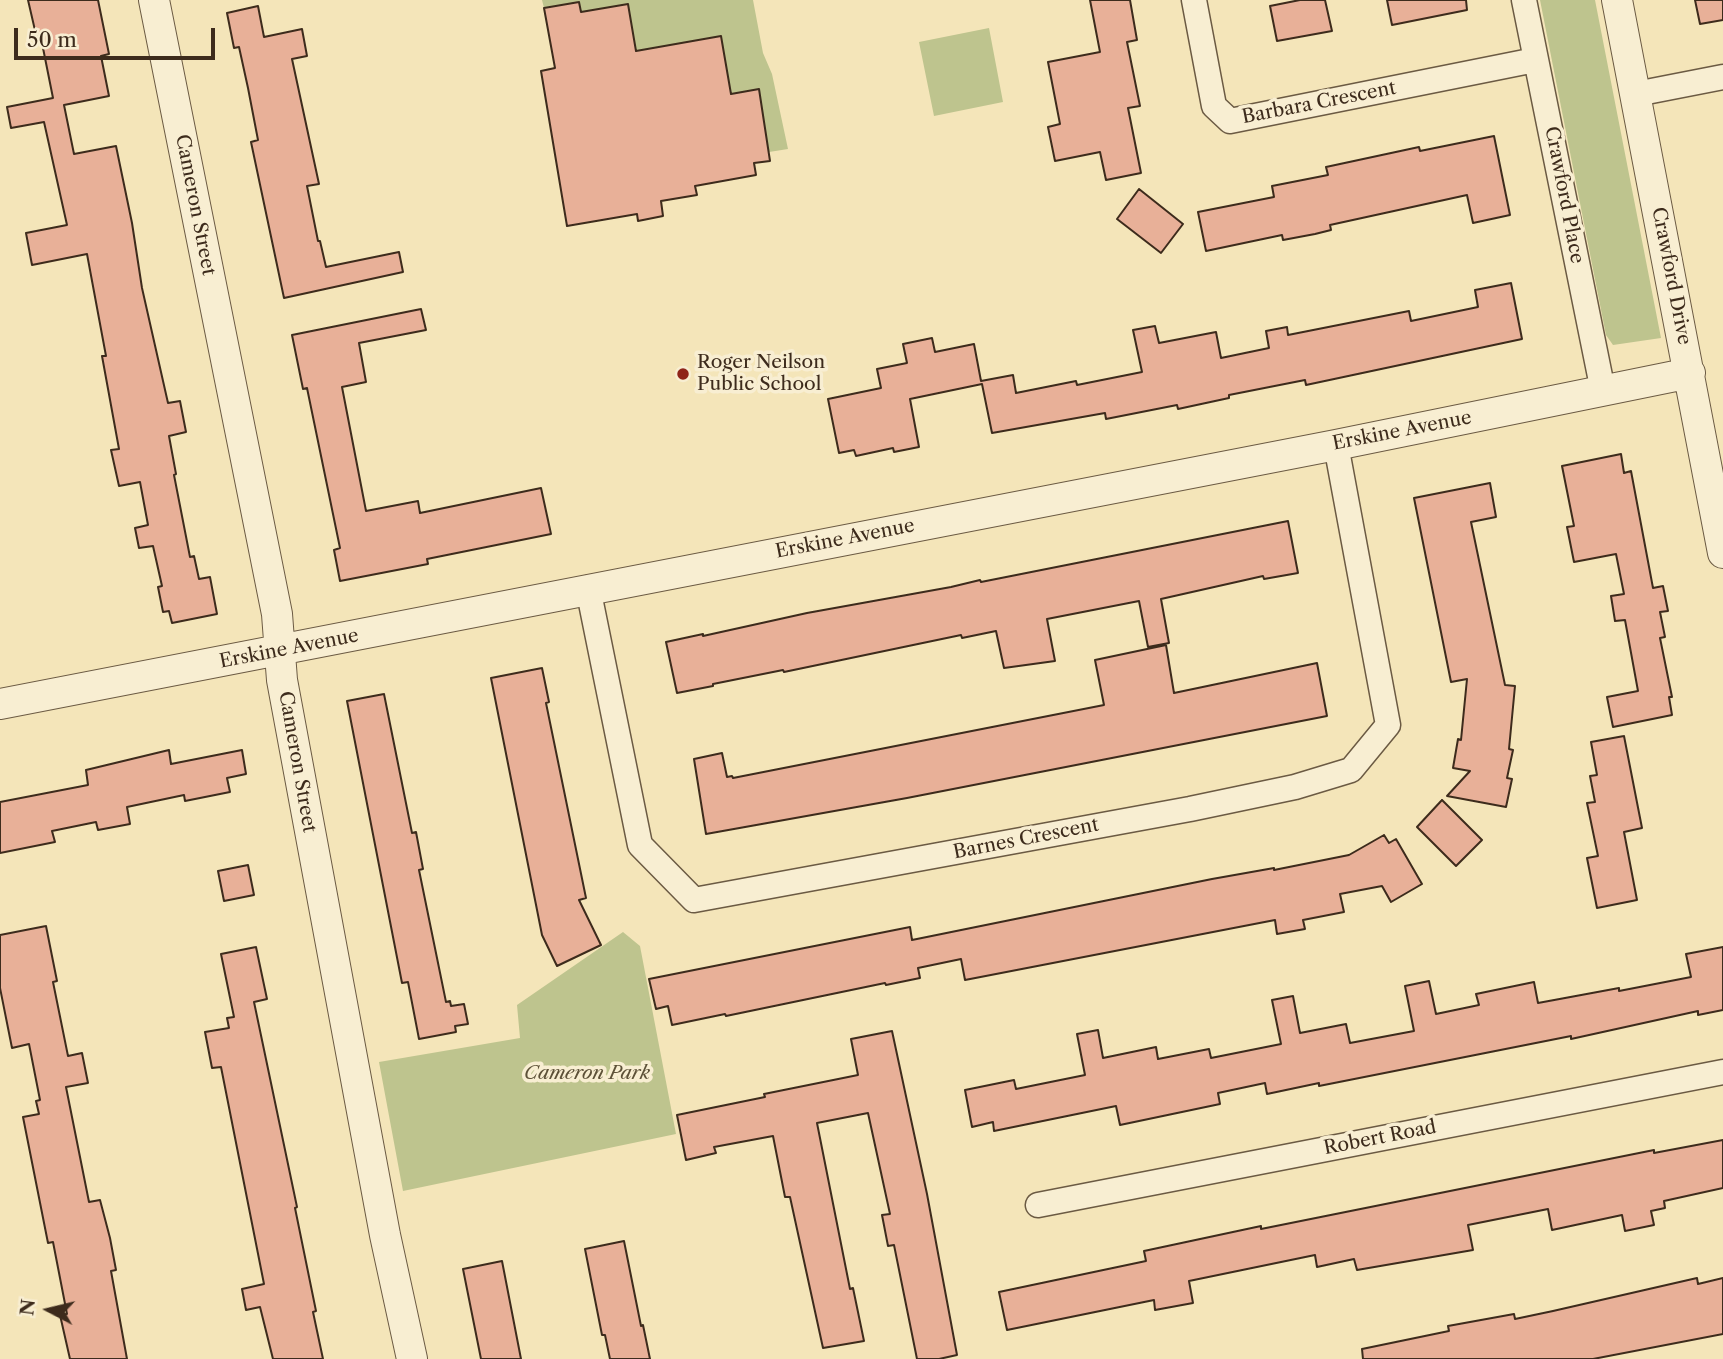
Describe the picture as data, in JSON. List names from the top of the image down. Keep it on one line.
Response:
{"streets":{"street":["Barbara Crescent","Crawford Place","Cameron Street","Crawford Drive","Erskine Avenue","Barnes Crescent","Robert Road"]},"crossings":[["Barbara Crescent","Crawford Place"],["Crawford Place","Erskine Avenue"],["Cameron Street","Erskine Avenue"],["Crawford Drive","Erskine Avenue"],["Erskine Avenue","Barnes Crescent"]],"parks":["Cameron Park"],"places":["Roger Neilson Public School"],"scale_bar":"50 m","north":"left"}
